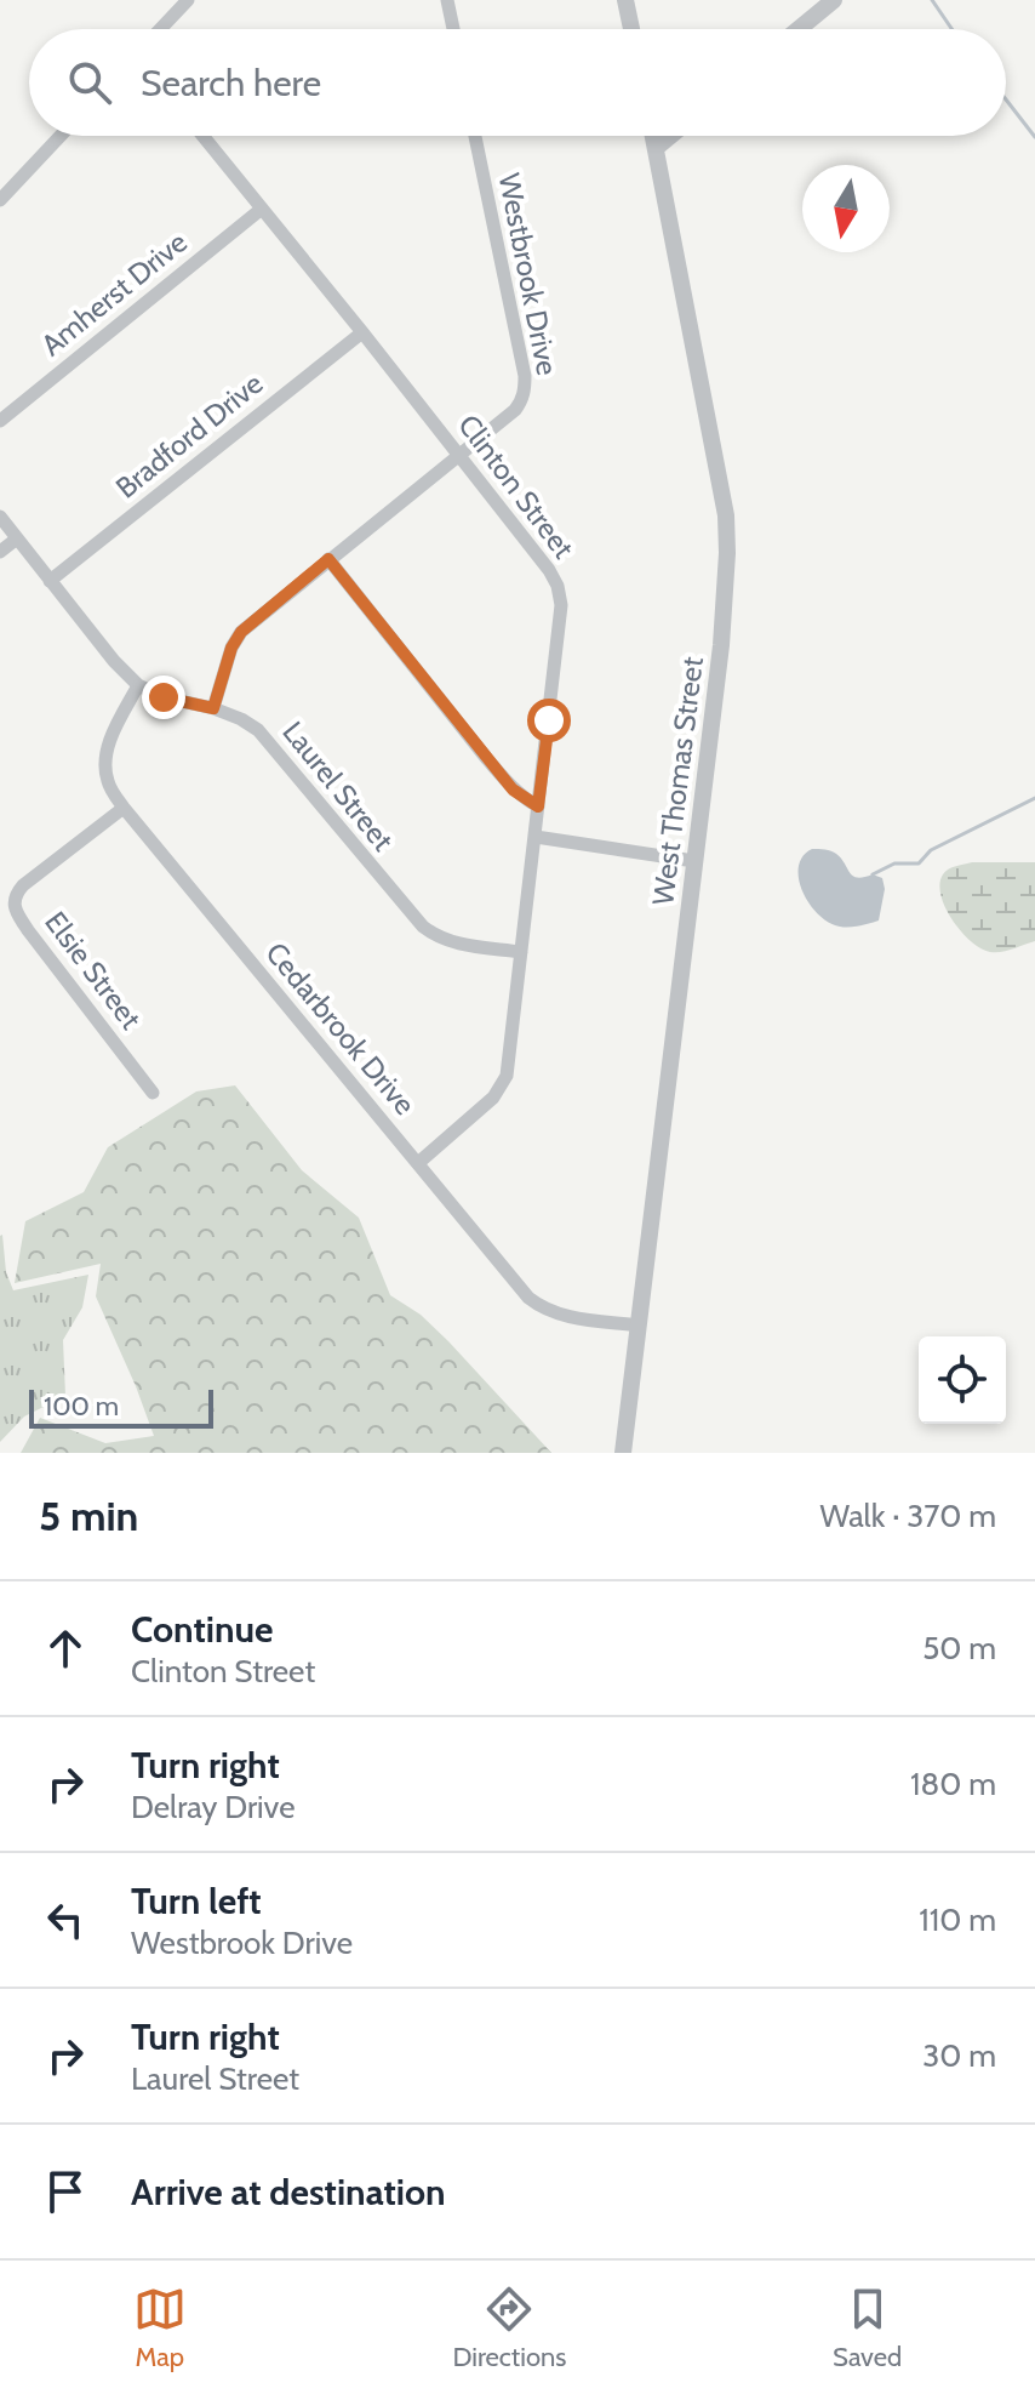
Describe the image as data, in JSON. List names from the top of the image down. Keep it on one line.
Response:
{"streets":{"street":["Westbrook Drive","Amherst Drive","Bradford Drive","Clinton Street","West Thomas Street","Laurel Street","Elsie Street","Cedarbrook Drive"]},"crossings":[["Westbrook Drive","Clinton Street"],["Westbrook Drive","Laurel Street"],["Amherst Drive","Clinton Street"],["Bradford Drive","Clinton Street"],["Bradford Drive","Laurel Street"],["Clinton Street","Laurel Street"],["Clinton Street","Cedarbrook Drive"],["West Thomas Street","Cedarbrook Drive"],["Laurel Street","Cedarbrook Drive"],["Elsie Street","Cedarbrook Drive"]],"scale_bar":"100 m","north":"bottom","page":{"search":"Search here","scale":"100 m","heading":["5 min","Walk · 370 m"],"list":[["Continue","Clinton Street","50 m"],["Turn right","Delray Drive","180 m"],["Turn left","Westbrook Drive","110 m"],["Turn right","Laurel Street","30 m"],"Arrive at destination"],"nav":["Map","Directions","Saved"]}}
